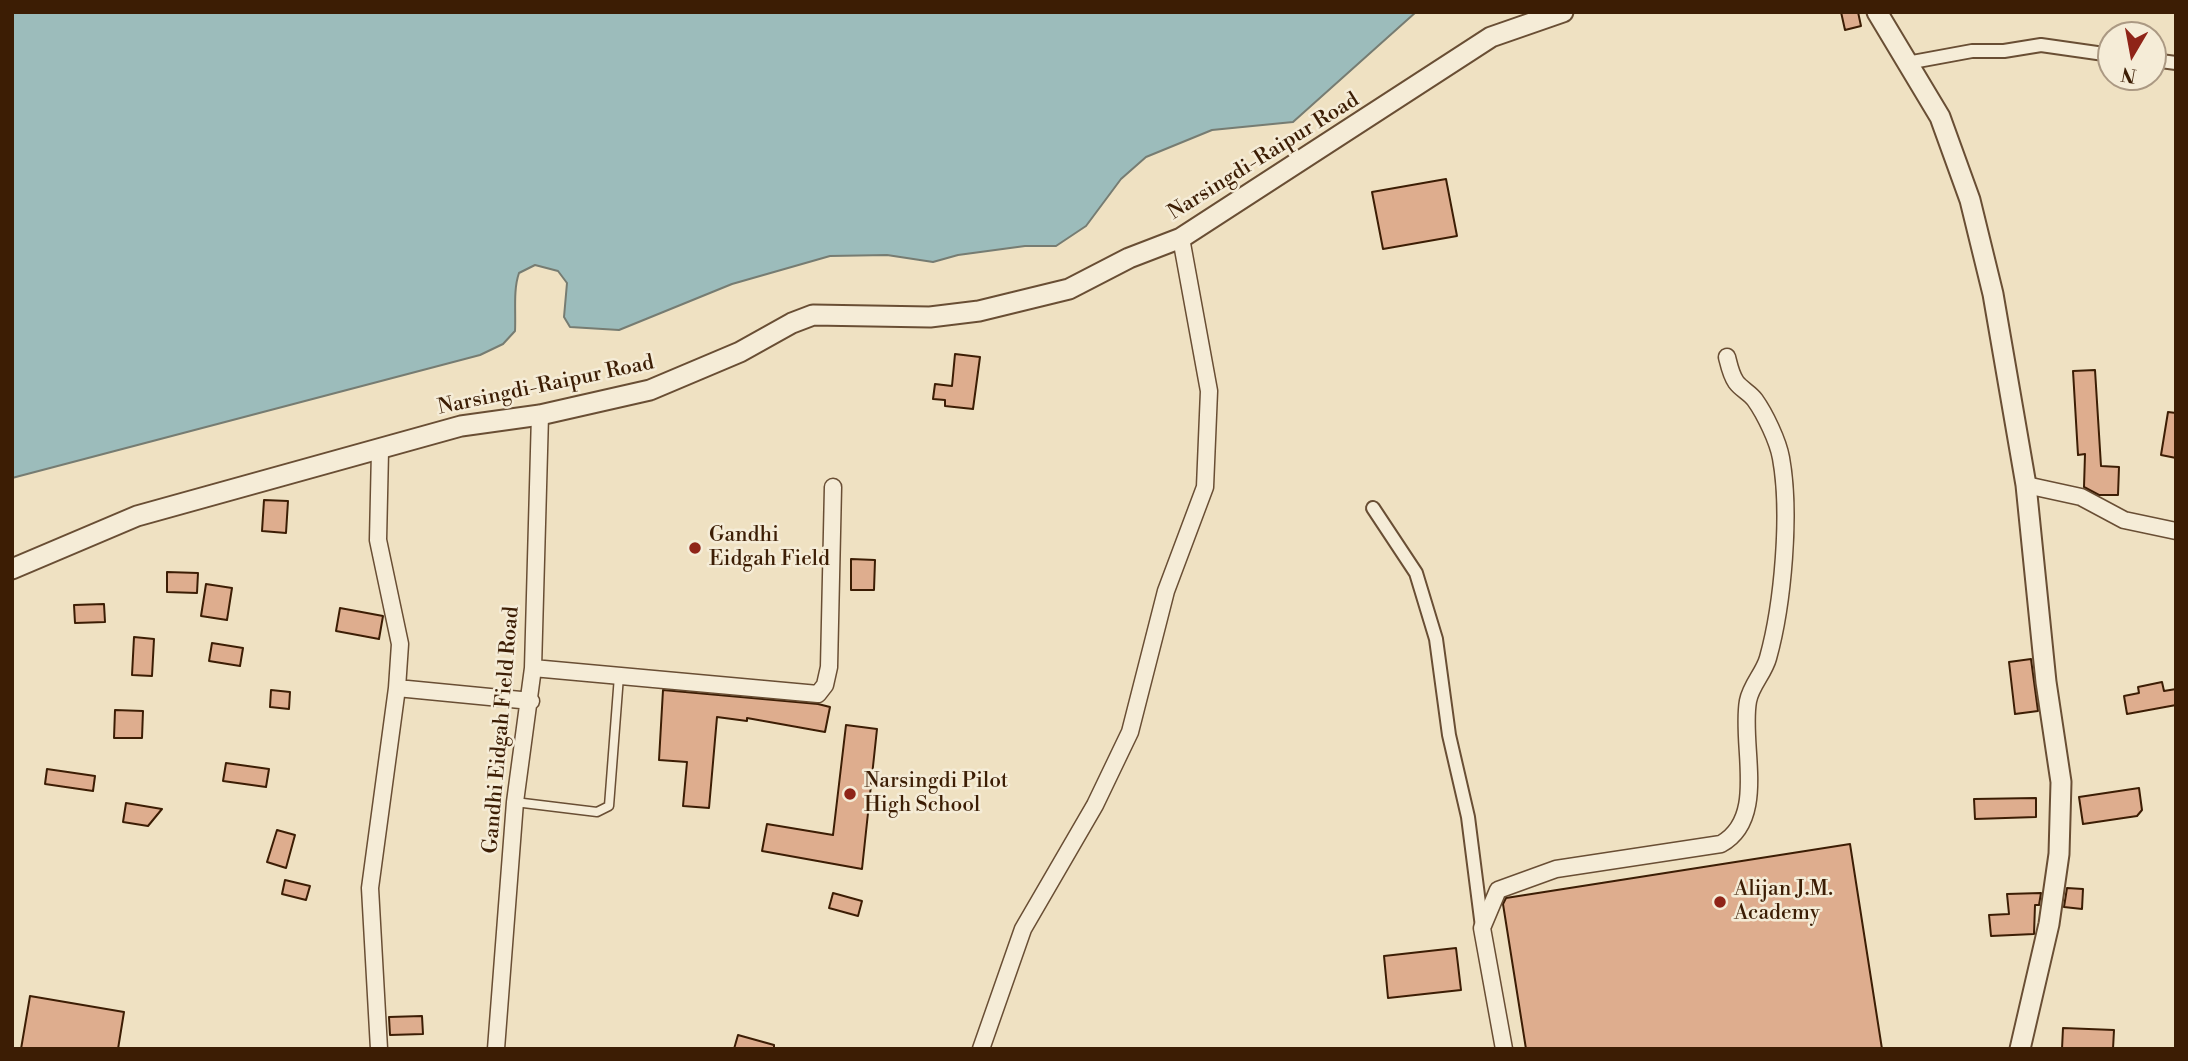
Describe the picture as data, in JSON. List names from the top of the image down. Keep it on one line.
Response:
{"streets":{"street":["Narsingdi-Raipur Road","Gandhi Eidgah Field Road"]},"crossings":[["Narsingdi-Raipur Road","Gandhi Eidgah Field Road"]],"places":["Gandhi Eidgah Field","Narsingdi Pilot High School","Alijan J.M. Academy"],"north":"bottom"}
